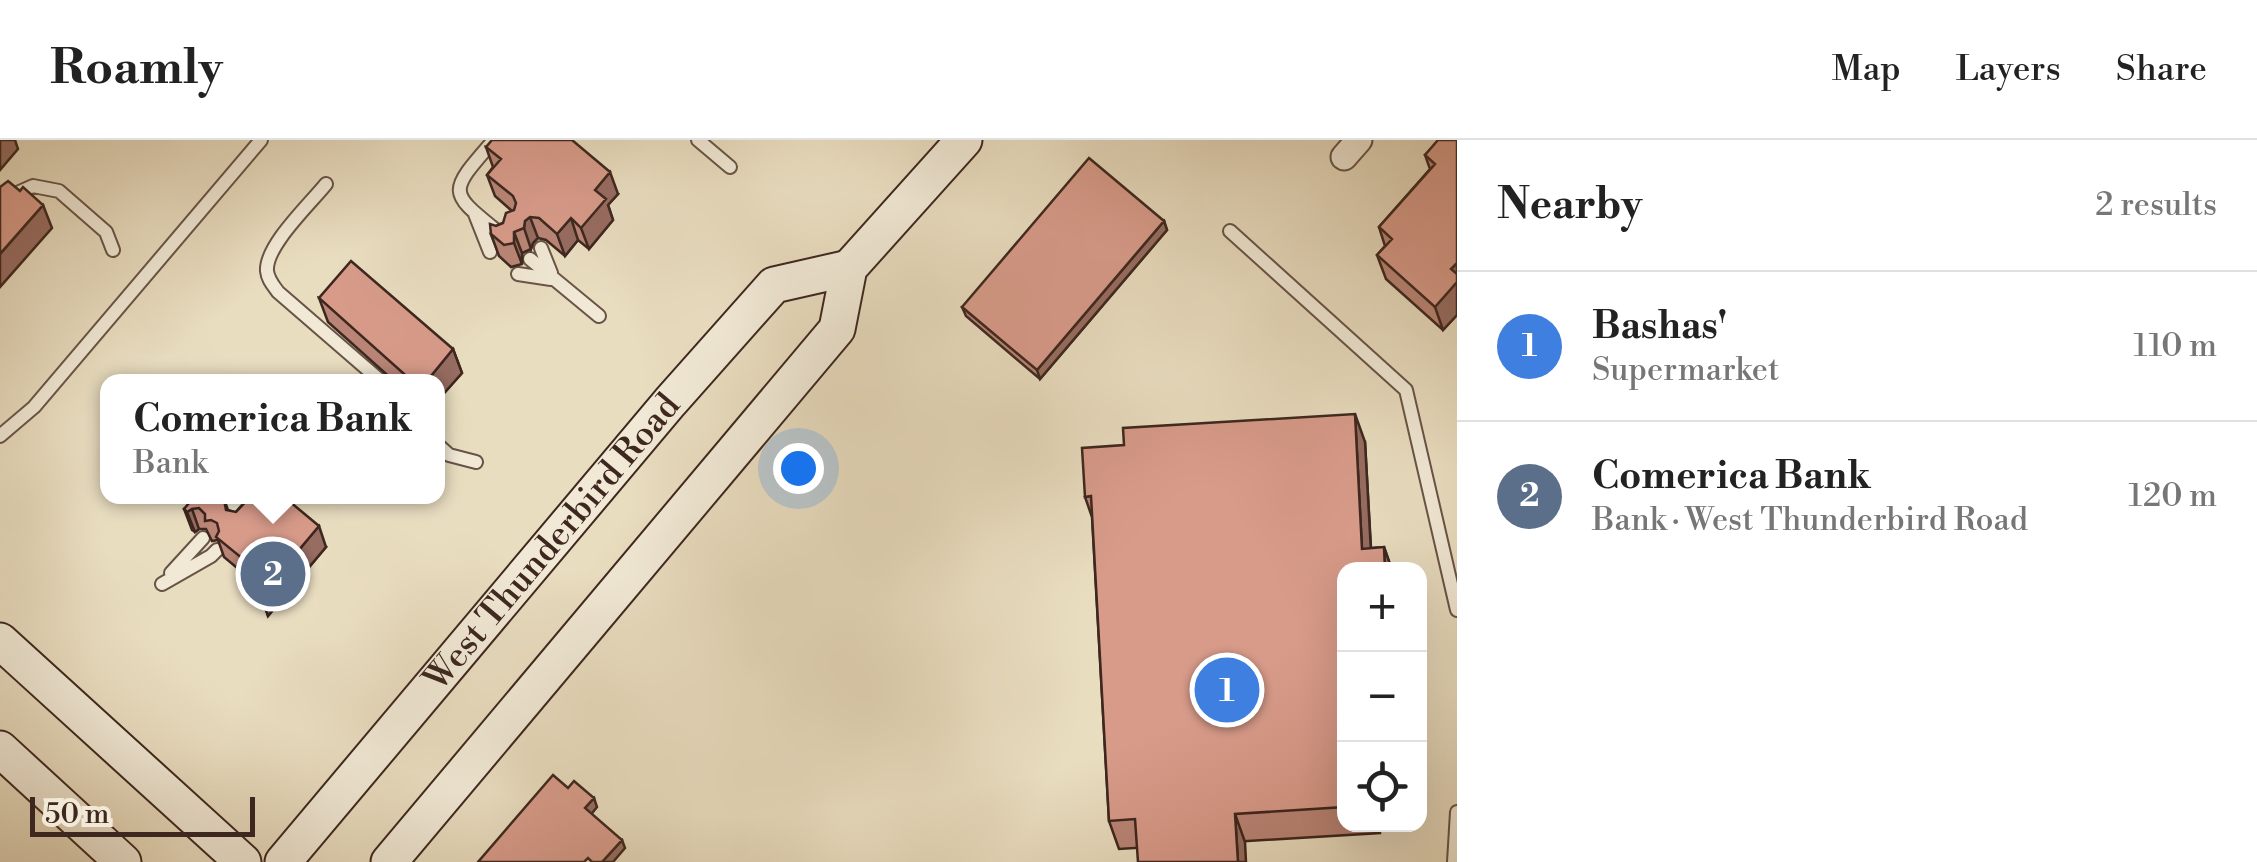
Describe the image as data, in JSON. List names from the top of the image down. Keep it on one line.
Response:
{"streets":{"main road":["West Thunderbird Road"]},"scale_bar":"50 m","page":{"header":"Roamly","nav":["Map","Layers","Share"],"heading":["Nearby","2 results"],"list":[{"mark":"1","name":"Bashas'","note":"Supermarket","value":"110 m"},{"mark":"2","name":"Comerica Bank","note":"Bank · West Thunderbird Road","value":"120 m"}],"popup":["Comerica Bank","Bank"],"pins":["2","1"],"map_buttons":["+","−"],"scale":"50 m"}}
